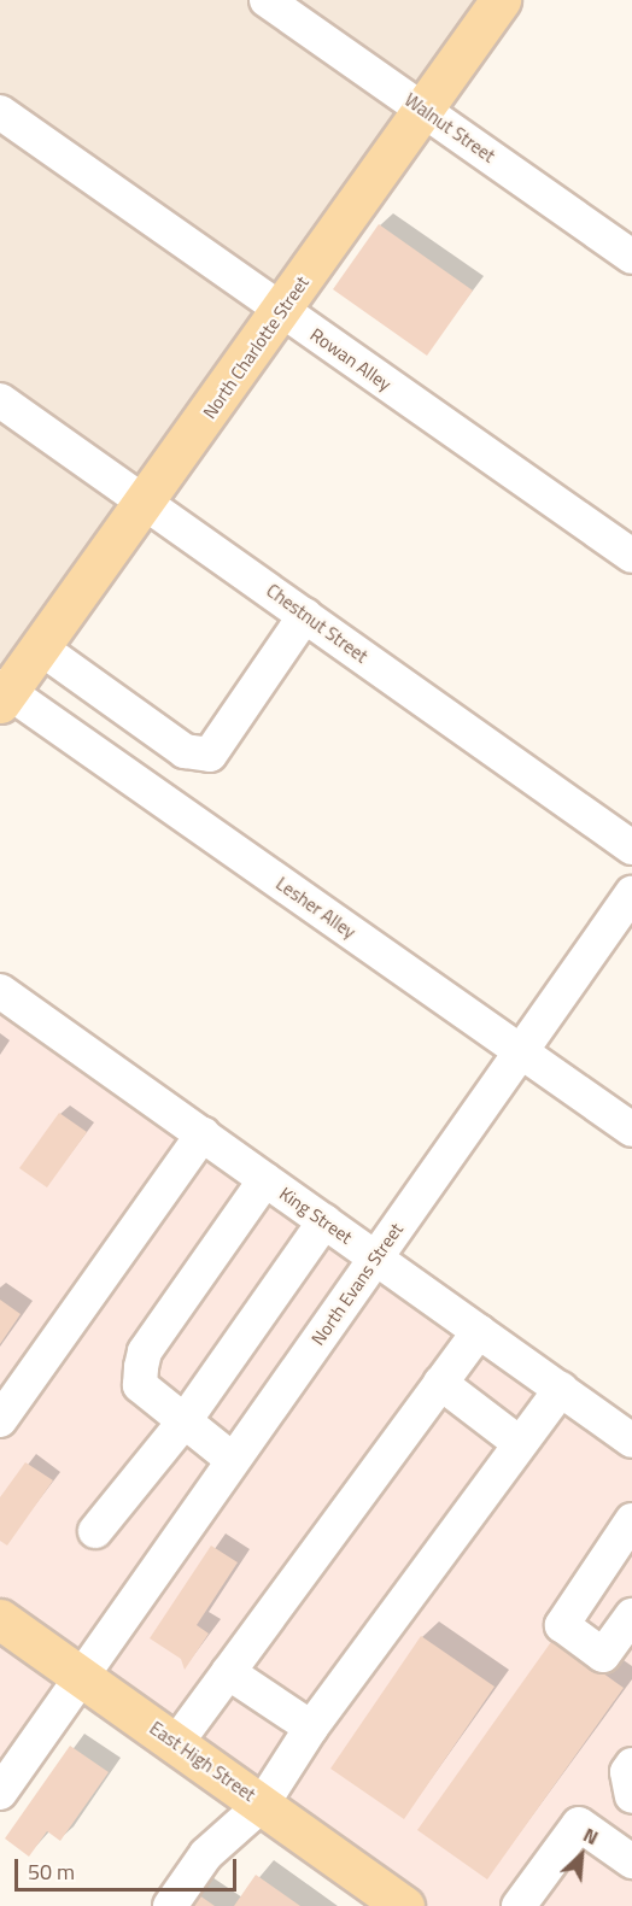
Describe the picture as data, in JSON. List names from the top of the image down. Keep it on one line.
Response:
{"streets":{"main road":["North Charlotte Street","East High Street"],"street":["Walnut Street","Rowan Alley","Chestnut Street","Lesher Alley","King Street","North Evans Street"]},"crossings":[["Walnut Street","North Charlotte Street"],["North Charlotte Street","Rowan Alley"],["North Charlotte Street","Chestnut Street"],["North Charlotte Street","Lesher Alley"],["Lesher Alley","North Evans Street"],["King Street","North Evans Street"],["North Evans Street","East High Street"]],"scale_bar":"50 m","north":"top right"}
